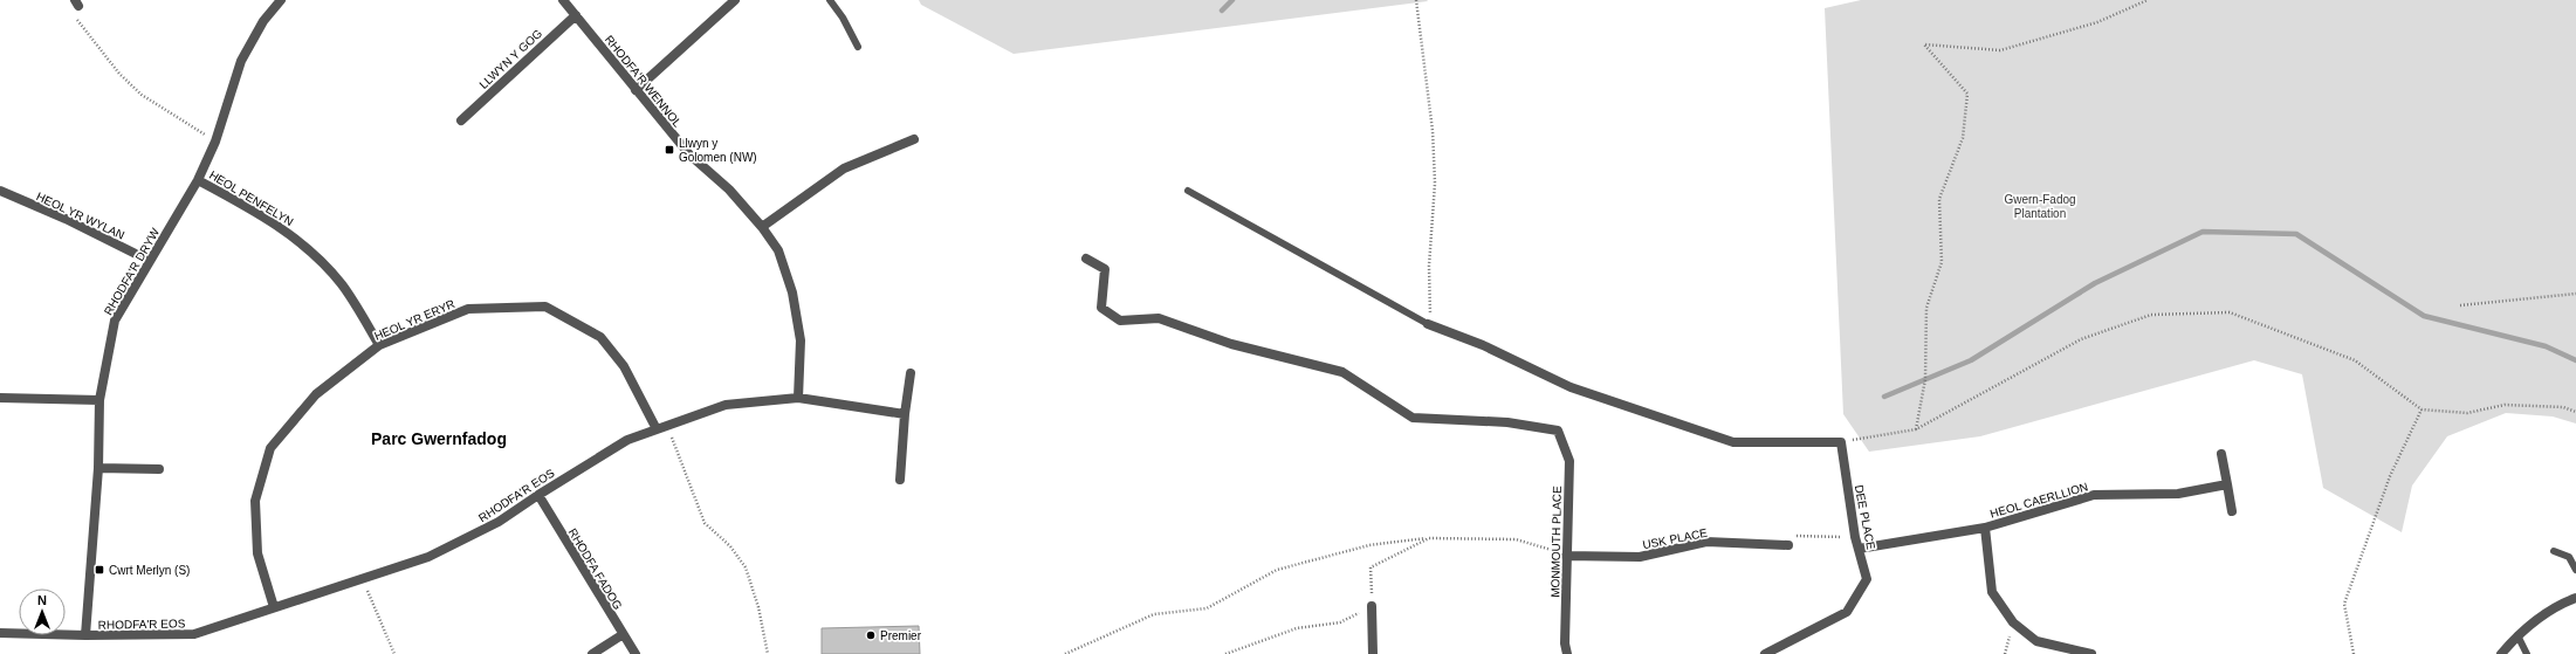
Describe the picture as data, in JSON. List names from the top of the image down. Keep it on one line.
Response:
{"streets":{"street":["LLWYN Y GOG","RHODFA'R WENNOL","HEOL PENFELYN","HEOL YR WYLAN","RHODFA'R DRYW","HEOL YR ERYR","RHODFA'R EOS","HEOL CAERLLION","DEE PLACE","USK PLACE","MONMOUTH PLACE","RHODFA FADOG"]},"crossings":[["LLWYN Y GOG","RHODFA'R WENNOL"],["RHODFA'R WENNOL","RHODFA'R EOS"],["HEOL PENFELYN","RHODFA'R DRYW"],["HEOL PENFELYN","HEOL YR ERYR"],["HEOL YR WYLAN","RHODFA'R DRYW"],["RHODFA'R DRYW","RHODFA'R EOS"],["HEOL YR ERYR","RHODFA'R EOS"],["RHODFA'R EOS","RHODFA FADOG"],["HEOL CAERLLION","DEE PLACE"],["USK PLACE","MONMOUTH PLACE"]],"districts":["Parc Gwernfadog"],"parks":["Gwern-Fadog Plantation"],"places":{"transit":["Llwyn y Golomen (NW)","Cwrt Merlyn (S)"],"other":["Premier"]},"north":"top"}
